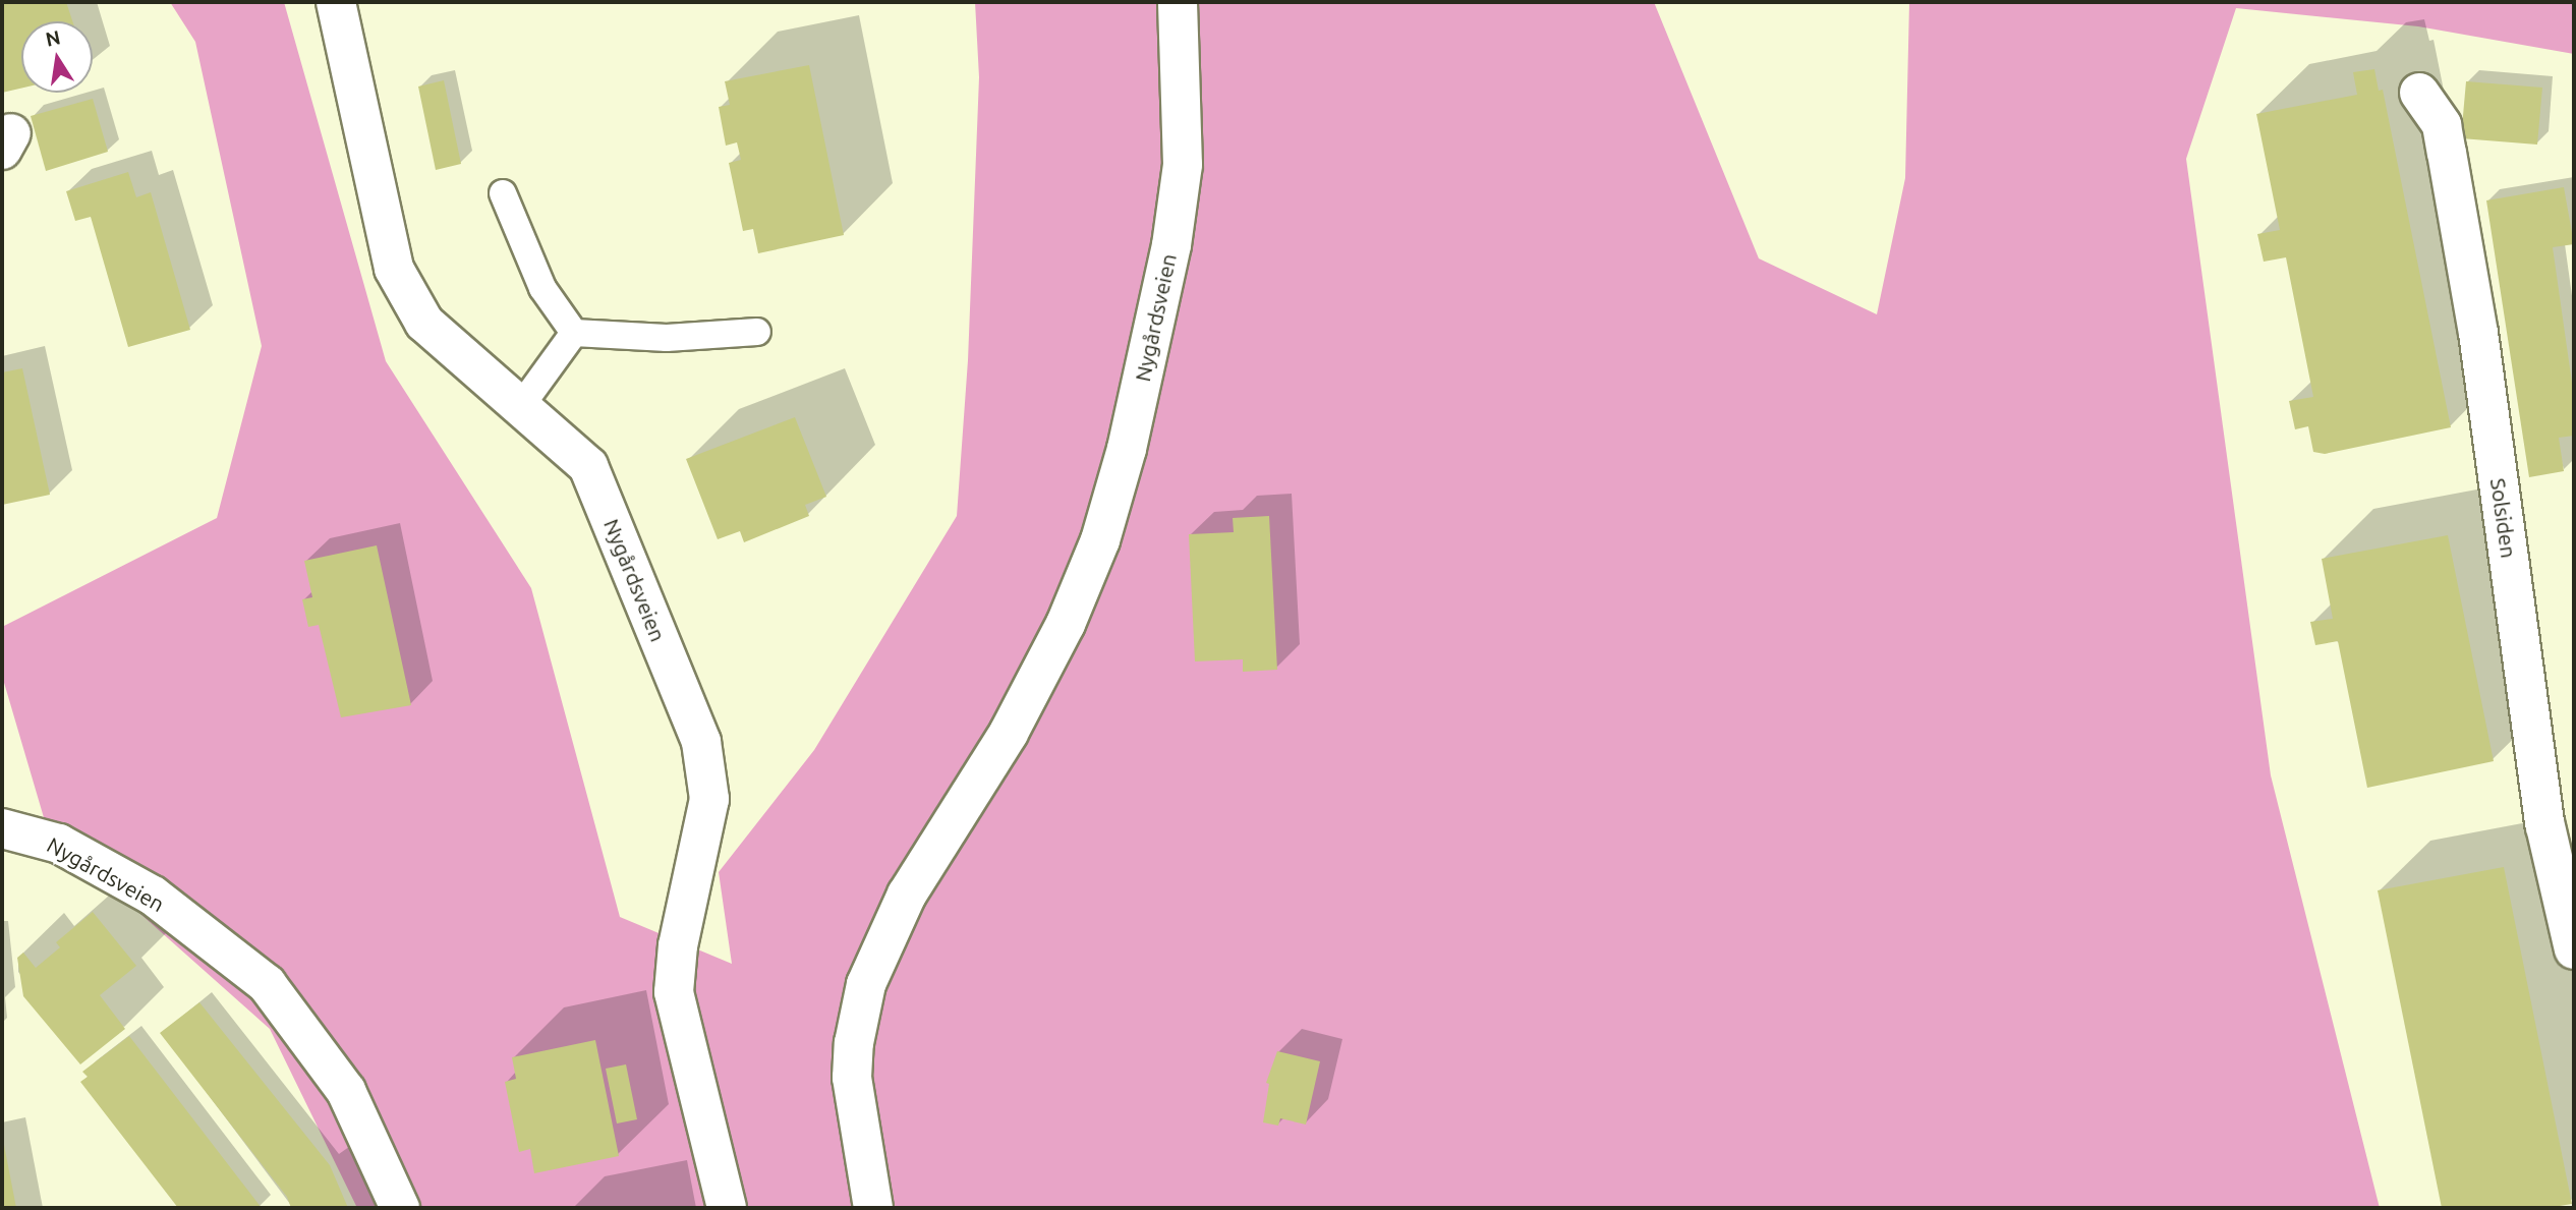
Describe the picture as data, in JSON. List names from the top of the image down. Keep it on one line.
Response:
{"streets":{"street":["Nygårdsveien","Solsiden"]},"north":"top"}
